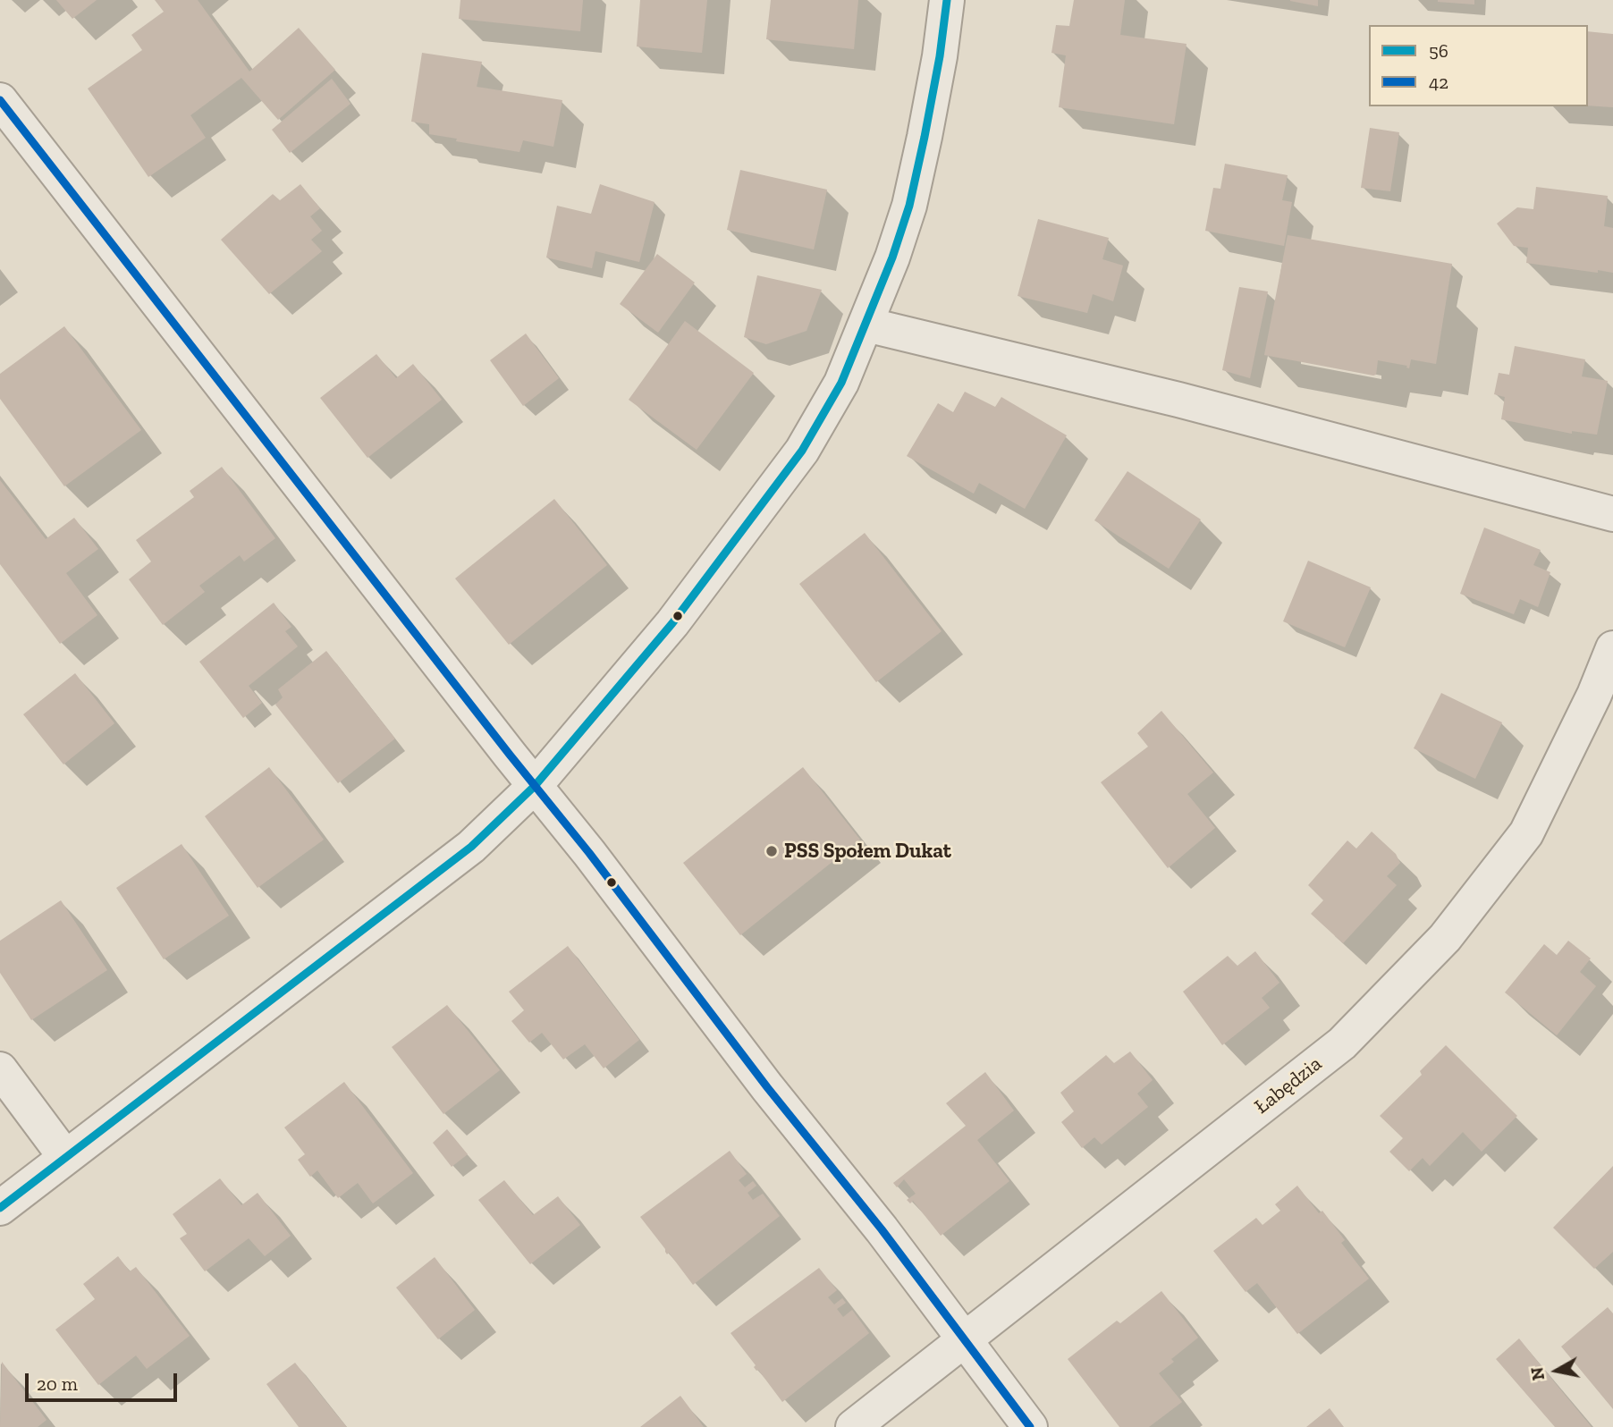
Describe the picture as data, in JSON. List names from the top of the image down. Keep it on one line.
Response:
{"streets":{"street":["Łabędzia"]},"places":["PSS Społem Dukat"],"lines":["transit line 56","transit line 42"],"legend":["56","42"],"scale_bar":"20 m","north":"left"}
